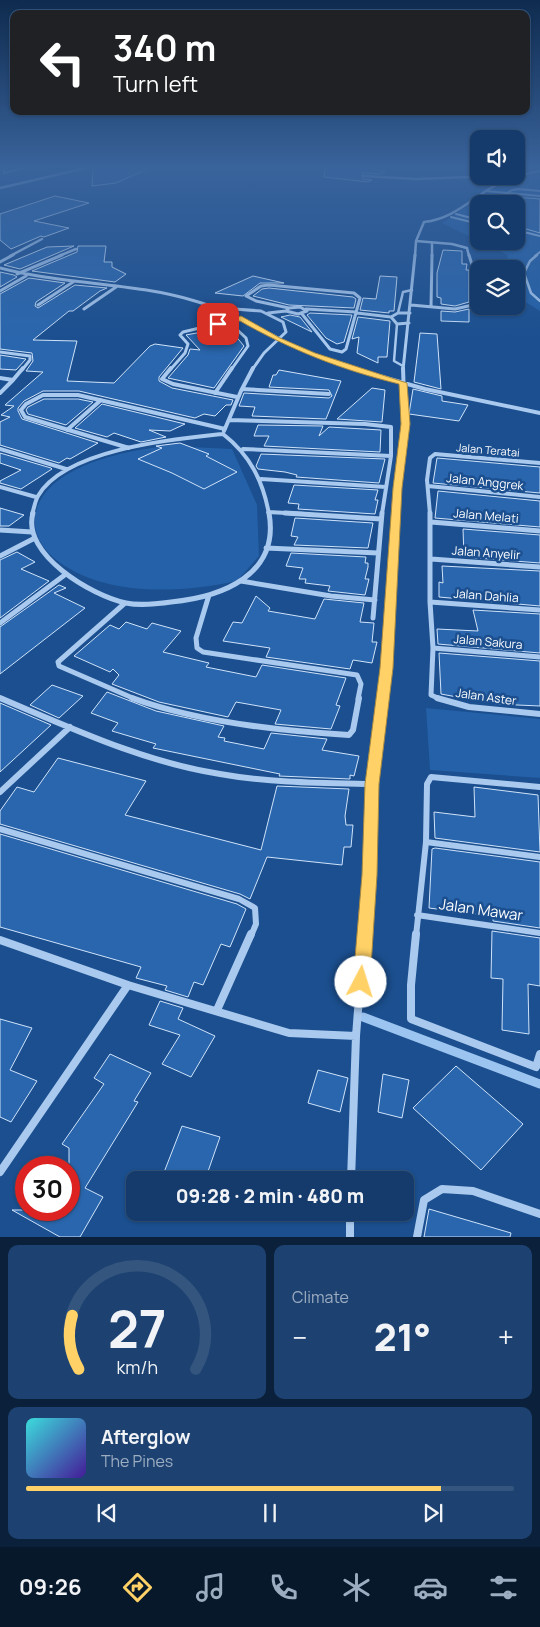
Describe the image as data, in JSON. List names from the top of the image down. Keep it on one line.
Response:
{"streets":{"street":["Jalan Teratai","Jalan Anggrek","Jalan Melati","Jalan Anyelir","Jalan Dahlia","Jalan Sakura","Jalan Aster","Jalan Mawar"]},"crossings":[["Jalan Teratai","Jalan Anggrek"],["Jalan Sakura","Jalan Aster"]],"page":{"turn":["340 m","Turn left"],"limit":"30","trip":"09:28 · 2 min · 480 m","tile":"Climate","heat":["−","21°","+"],"song":["Afterglow","The Pines"],"tabs":"09:26","gauge":["27","km/h"]}}
